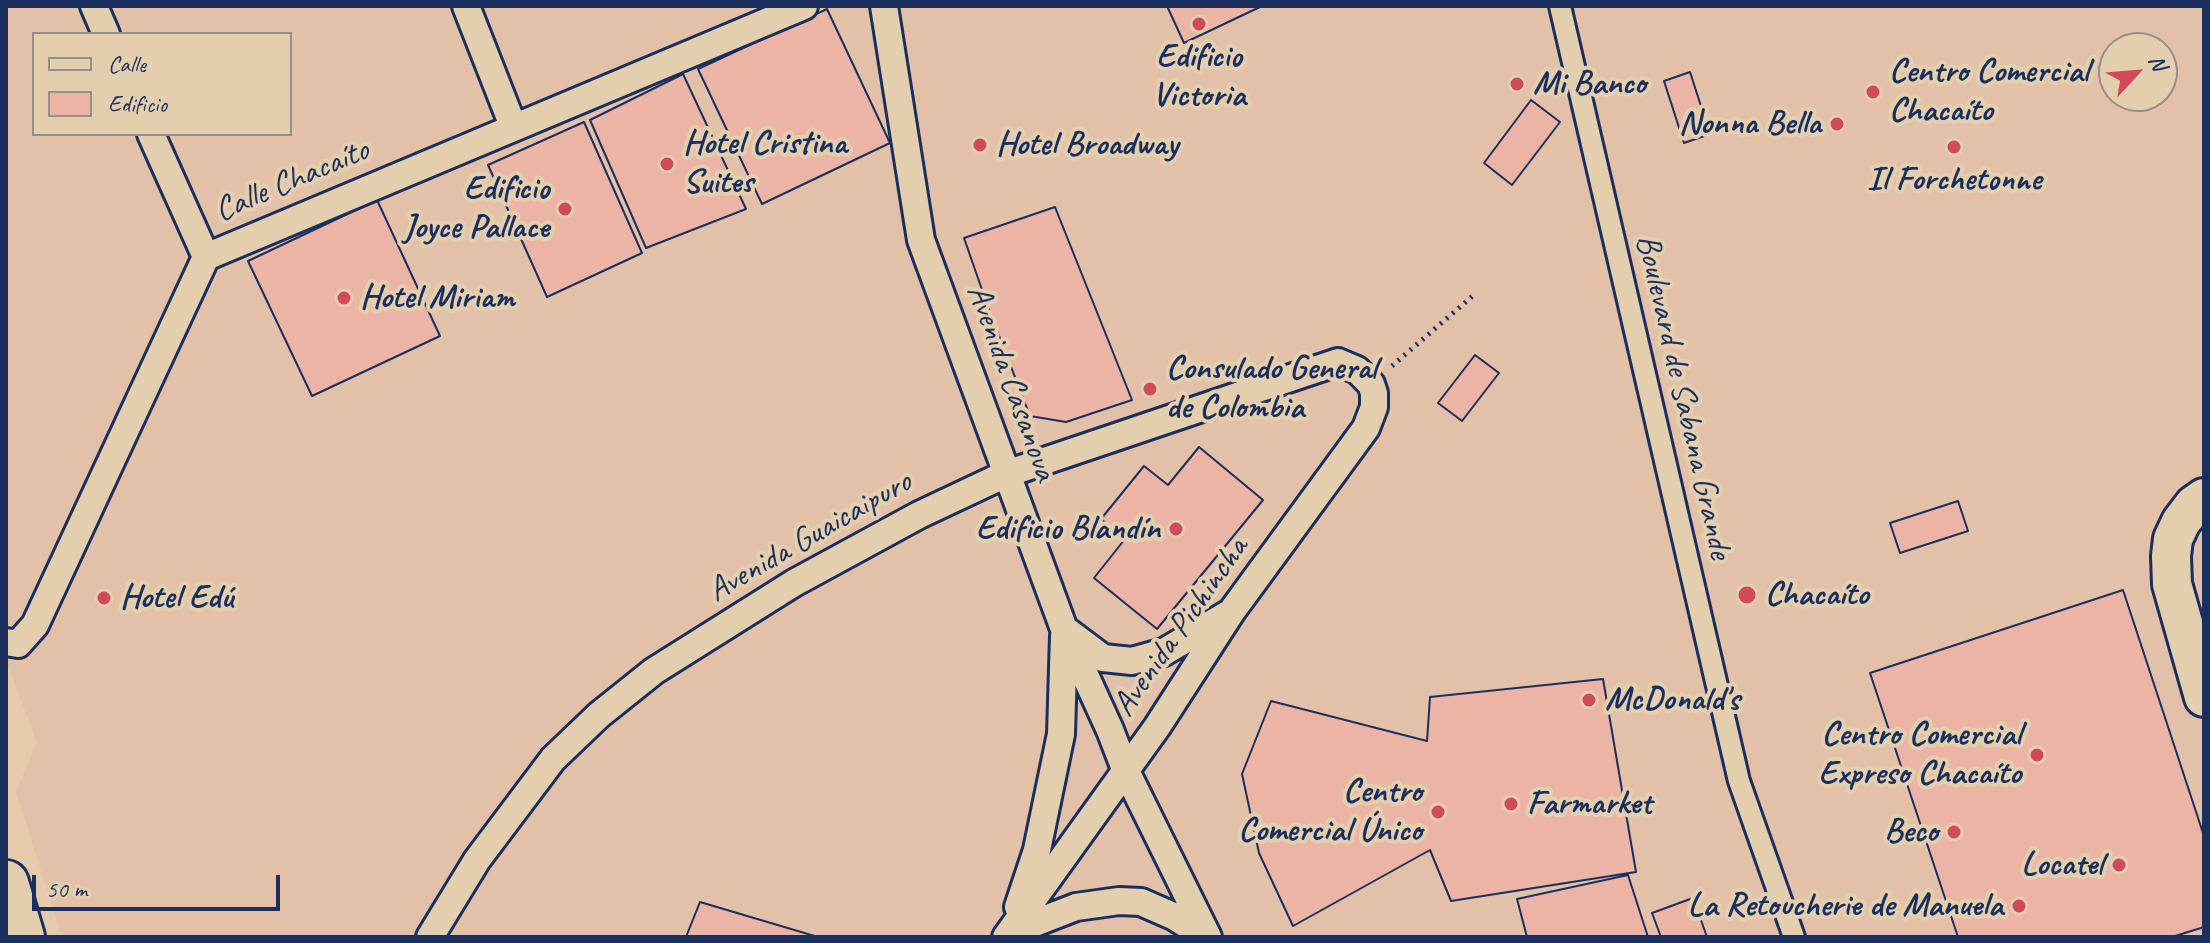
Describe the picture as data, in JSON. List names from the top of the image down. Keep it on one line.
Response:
{"streets":{"street":["Calle Chacaíto","Avenida Casanova","Boulevard de Sabana Grande","Avenida Guaicaipuro","Avenida Pichincha"]},"crossings":[["Avenida Casanova","Avenida Guaicaipuro"],["Avenida Casanova","Avenida Pichincha"],["Avenida Guaicaipuro","Avenida Pichincha"]],"places":["Edificio Victoria","Mi Banco","Centro Comercial Chacaíto","Nonna Bella","Hotel Broadway","Il Forchetonne","Hotel Cristina Suites","Edificio Joyce Pallace","Hotel Miriam","Consulado General de Colombia","Edificio Blandín","Chacaíto","Hotel Edú","McDonald's","Centro Comercial Expreso Chacaíto","Farmarket","Centro Comercial Único","Beco","Locatel","La Retoucherie de Manuela"],"legend":["Calle","Edificio"],"scale_bar":"50 m","north":"top right"}
